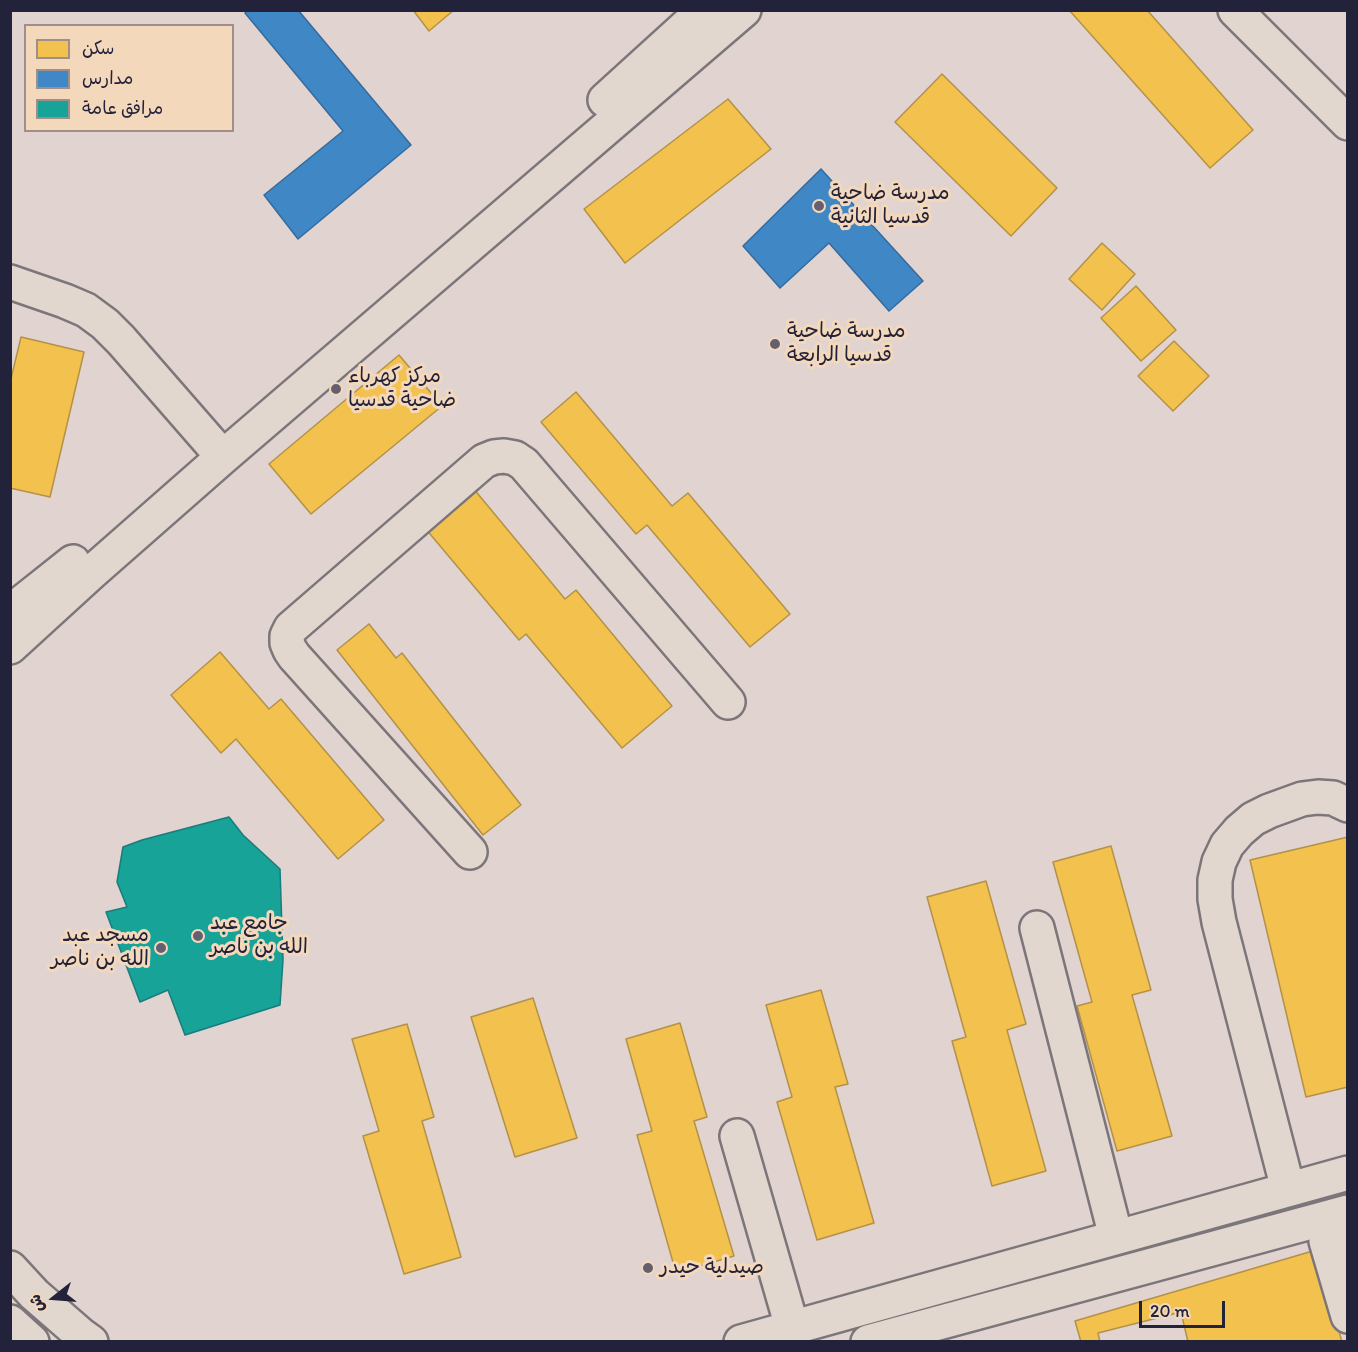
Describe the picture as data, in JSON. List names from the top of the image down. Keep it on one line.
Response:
{"places":["مدرسة ضاحية قدسيا الثانية","مدرسة ضاحية قدسيا الرابعة","مركز كهرباء ضاحية قدسيا","جامع عبد الله بن ناصر","مسجد عبد الله بن ناصر","صيدلية حيدر"],"legend":["سكن","مدارس","مرافق عامة"],"scale_bar":"20 m","north":"left"}
